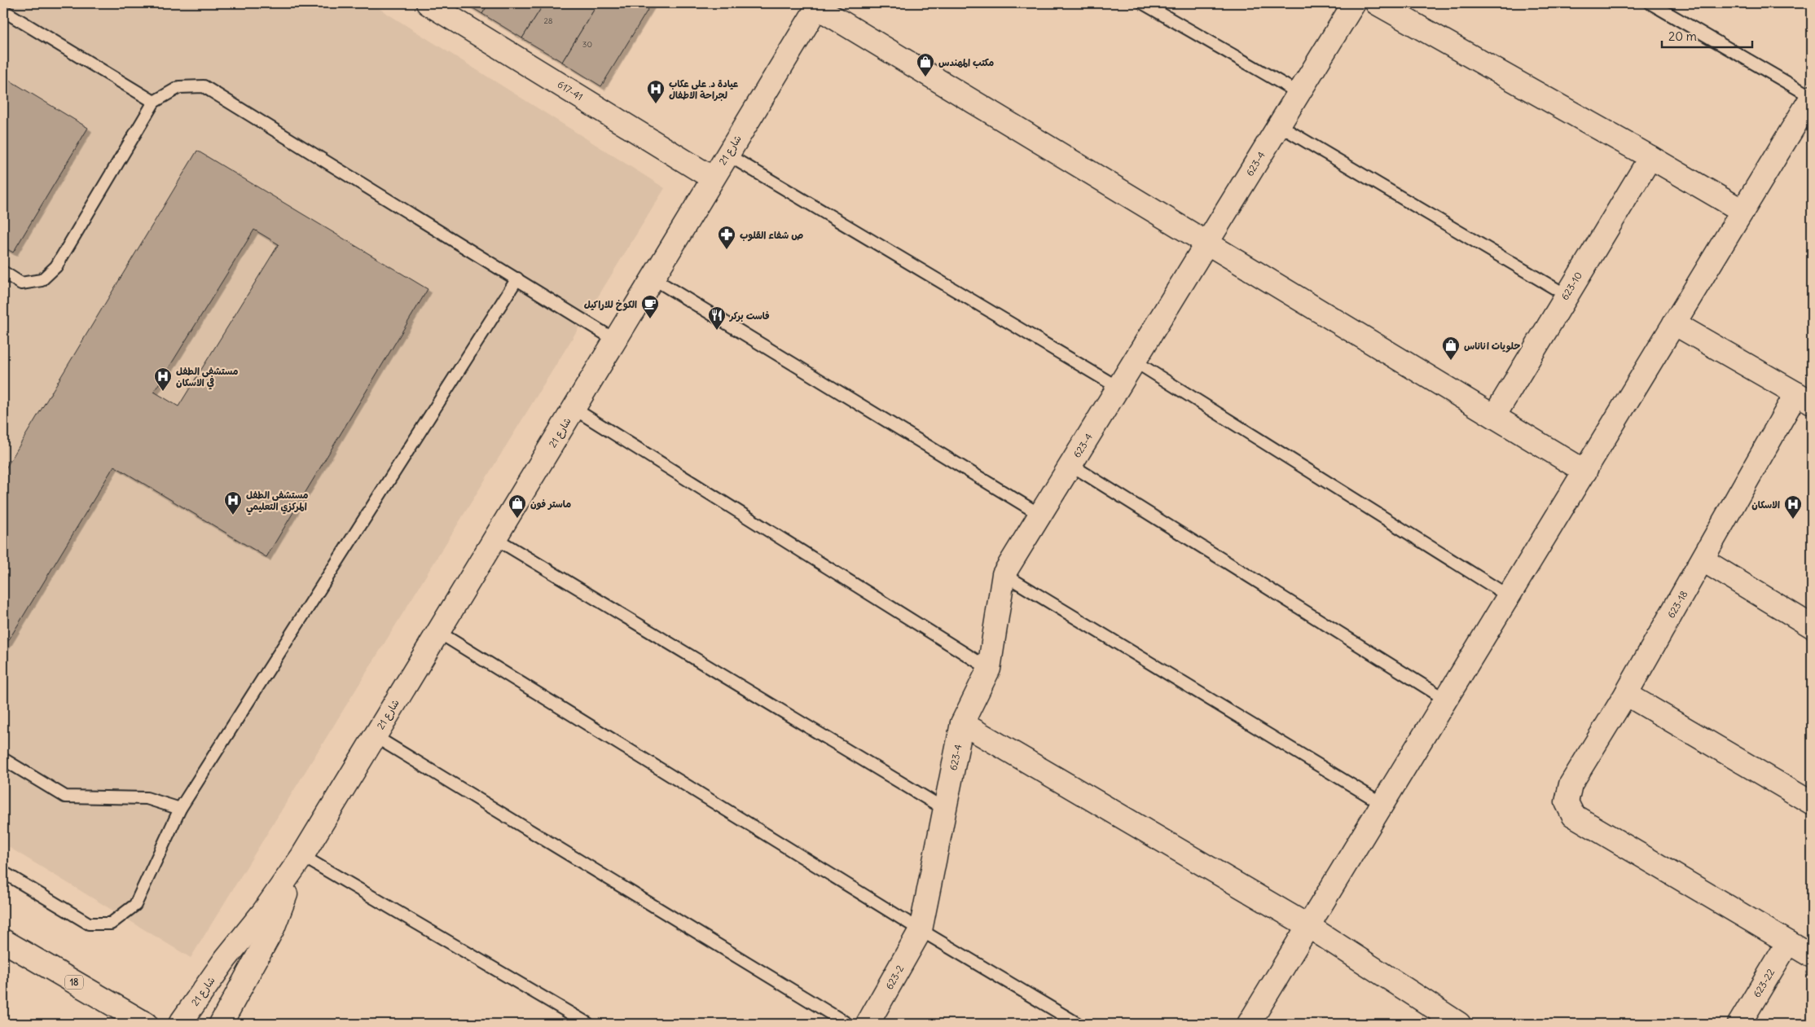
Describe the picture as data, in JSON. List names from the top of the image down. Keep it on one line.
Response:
{"streets":{"street":["617-41","شارع 21","623-4","623-10","623-18","623-2","18","623-22"]},"crossings":[["617-41","شارع 21"],["623-4","623-2"],["623-18","623-22"]],"places":{"shop":["مكتب المهندس","حلويات اناناس","ماستر فون"],"hospital":["عيادة د. علي عكاب لجراحة الاطفال","مستشفى الطفل في الاسكان","مستشفى الطفل المركزي التعليمي","الاسكان"],"pharmacy":["ص شفاء القلوب"],"cafe":["الكوخ للاراكيل"],"restaurant":["فاست بركر"]},"house_numbers":["28","30"],"scale_bar":"20 m"}
